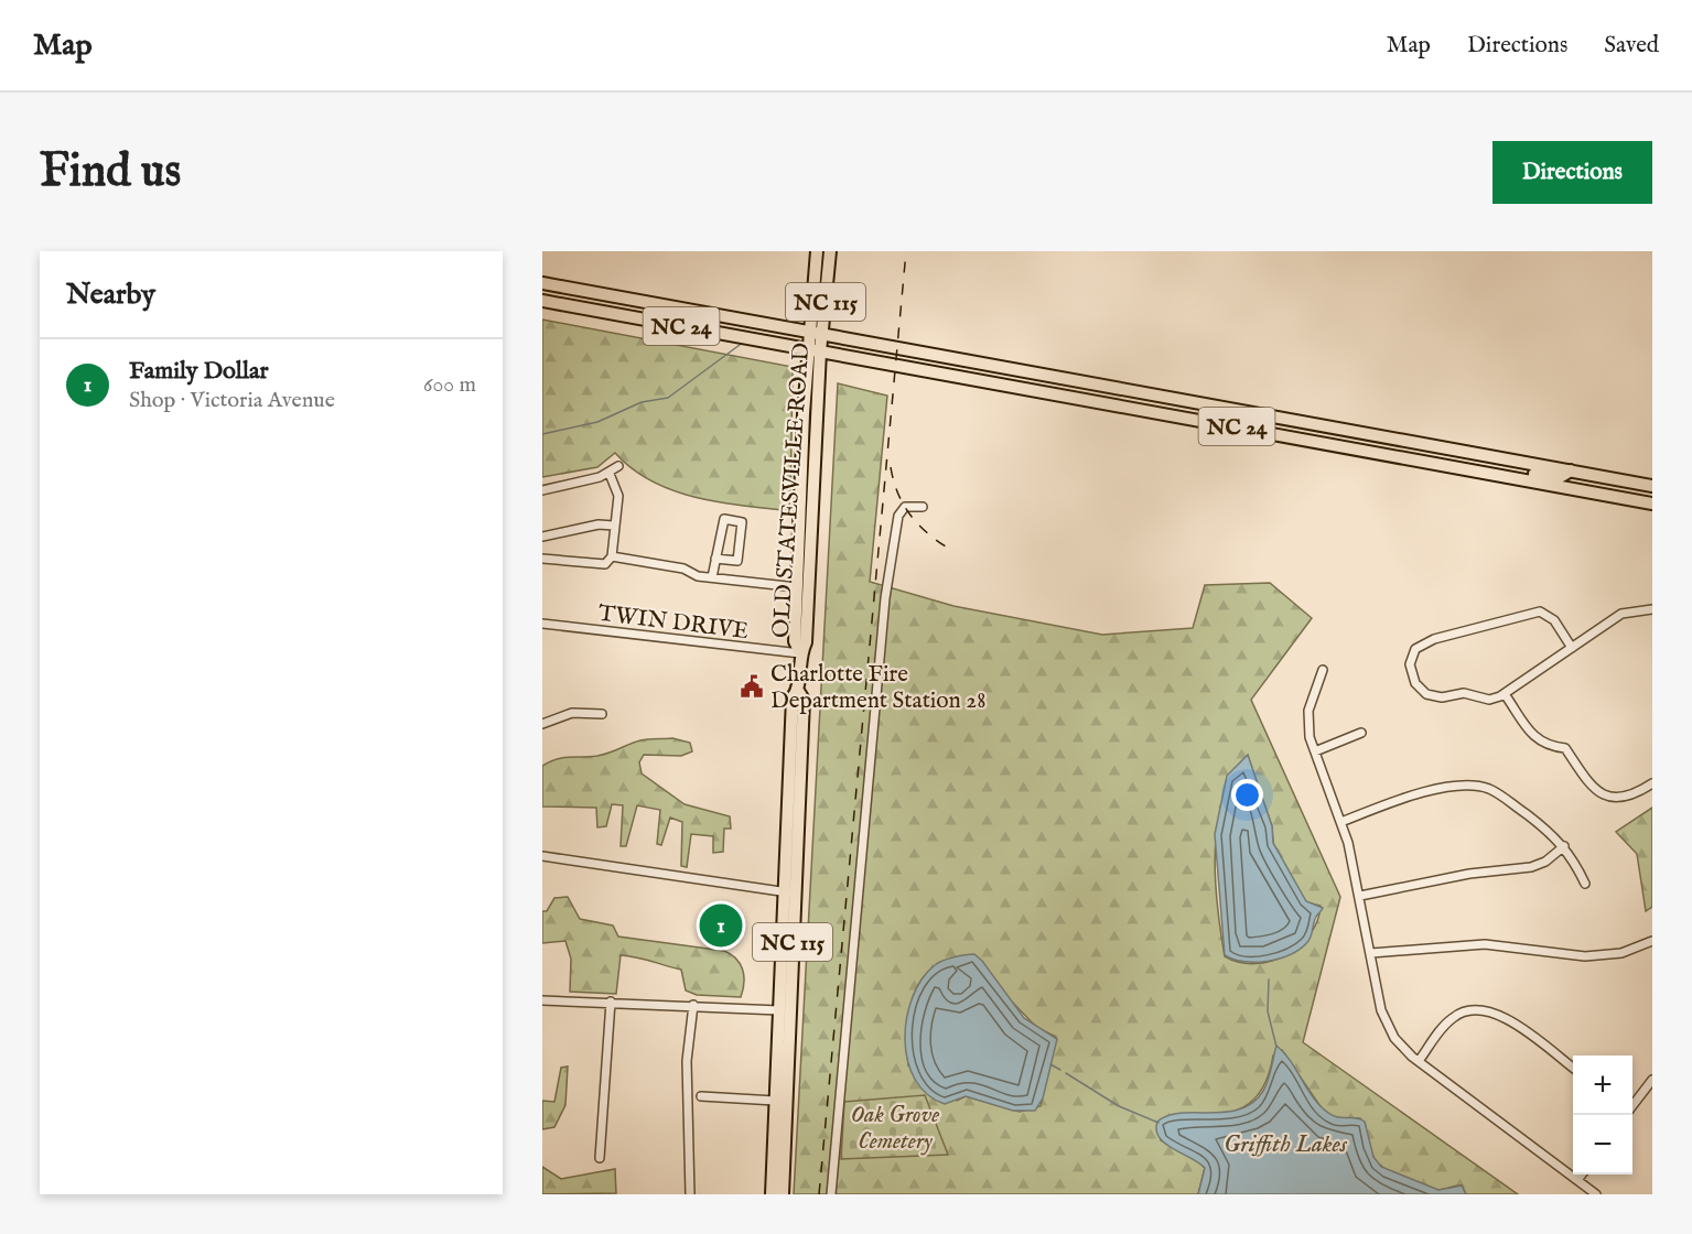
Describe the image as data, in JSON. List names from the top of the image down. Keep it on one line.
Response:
{"streets":{"main road":["NC 115","NC 24","OLD STATESVILLE ROAD"],"street":["TWIN DRIVE"]},"crossings":[["NC 24","OLD STATESVILLE ROAD"],["OLD STATESVILLE ROAD","TWIN DRIVE"]],"water":["Griffith Lakes"],"parks":["Oak Grove Cemetery"],"places":{"public building":["Charlotte Fire Department Station 28"]},"page":{"header":"Map","nav":["Map","Directions","Saved"],"buttons":"Directions","title":"Find us","heading":"Nearby","list":[{"mark":"1","name":"Family Dollar","note":"Shop · Victoria Avenue","value":"600 m"}],"pins":"1","map_buttons":["+","−"]}}
